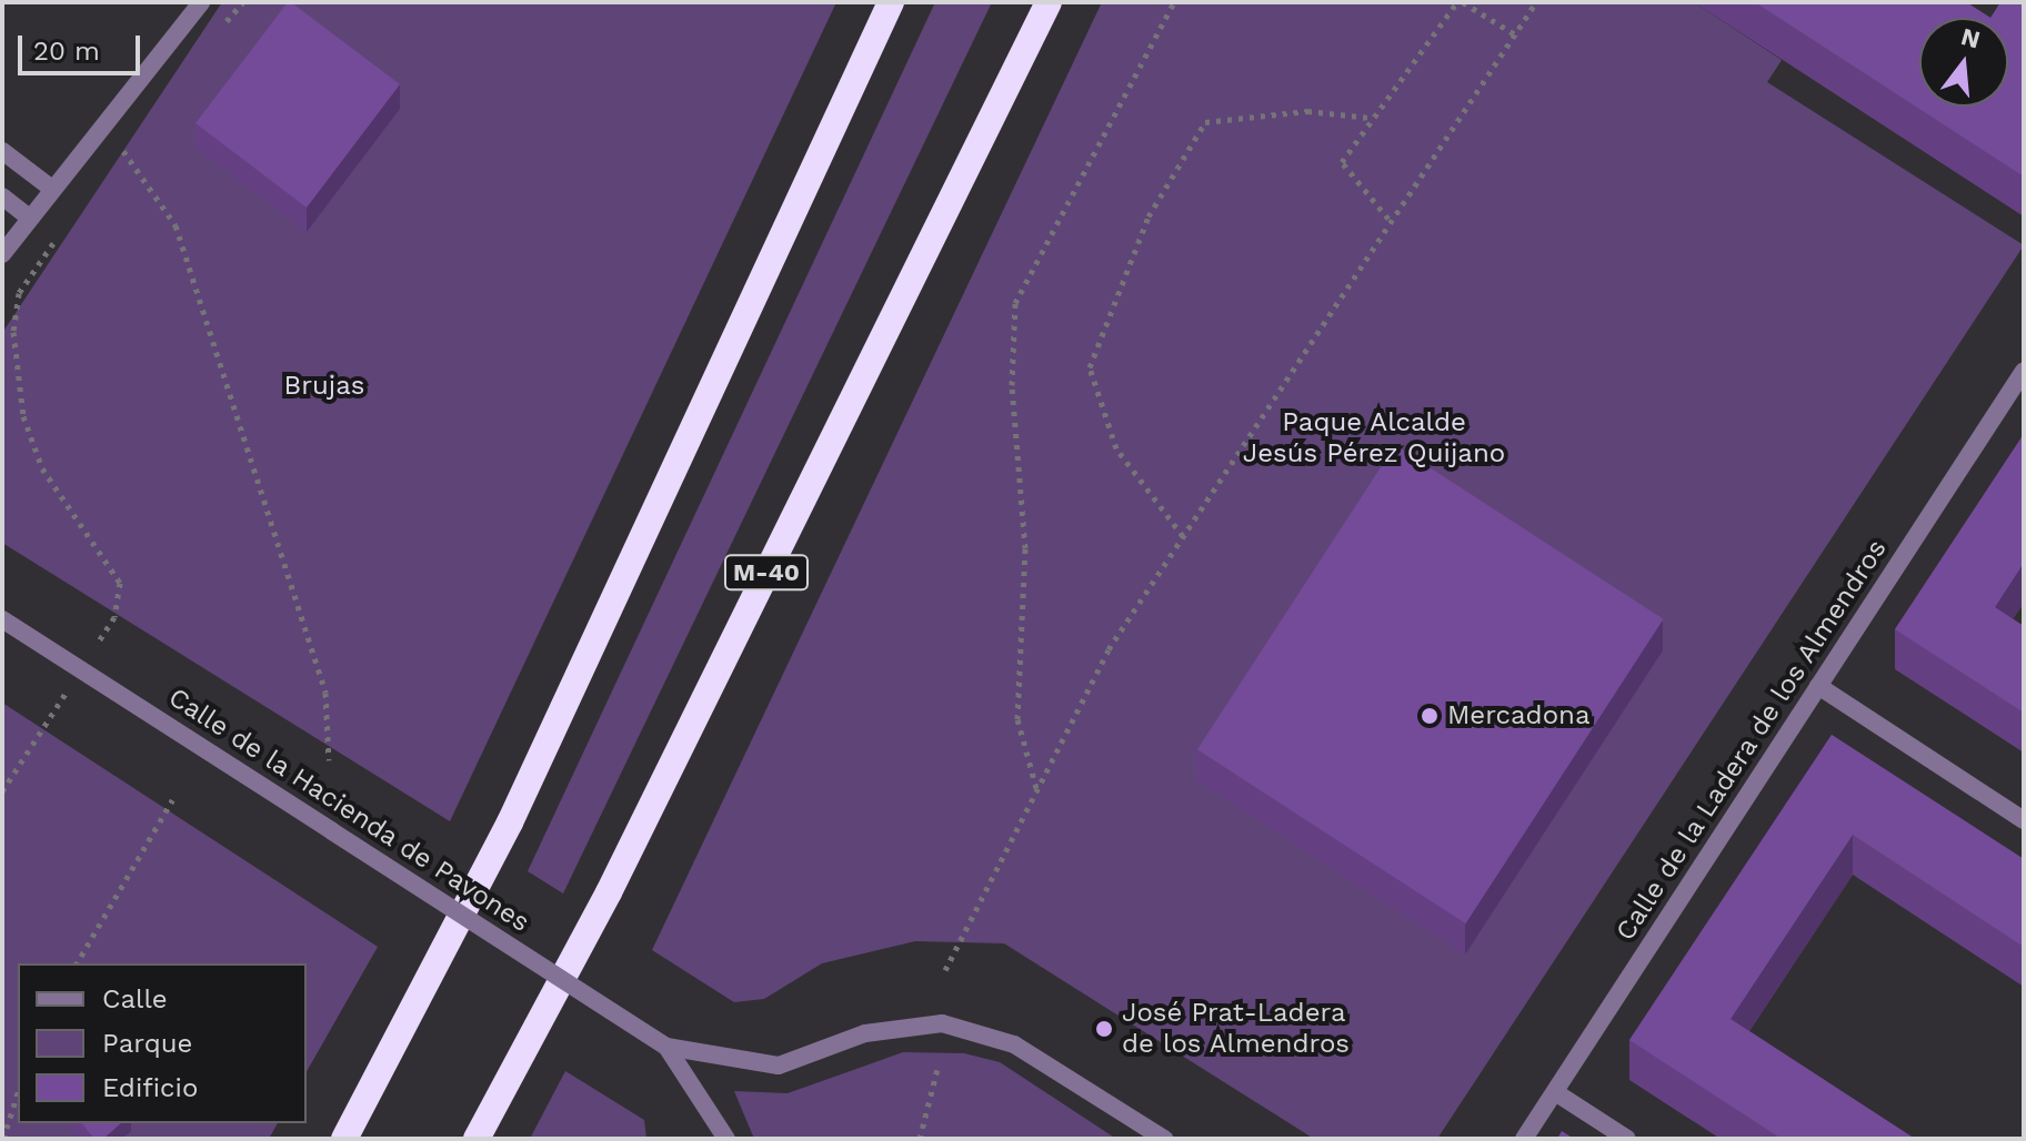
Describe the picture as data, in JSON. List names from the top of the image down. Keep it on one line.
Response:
{"streets":{"highway":["M-40"],"street":["Calle de la Ladera de los Almendros","Calle de la Hacienda de Pavones"]},"parks":["Brujas","Paque Alcalde Jesús Pérez Quijano"],"places":["Mercadona","José Prat-Ladera de los Almendros"],"legend":["Calle","Parque","Edificio"],"scale_bar":"20 m","north":"top"}
